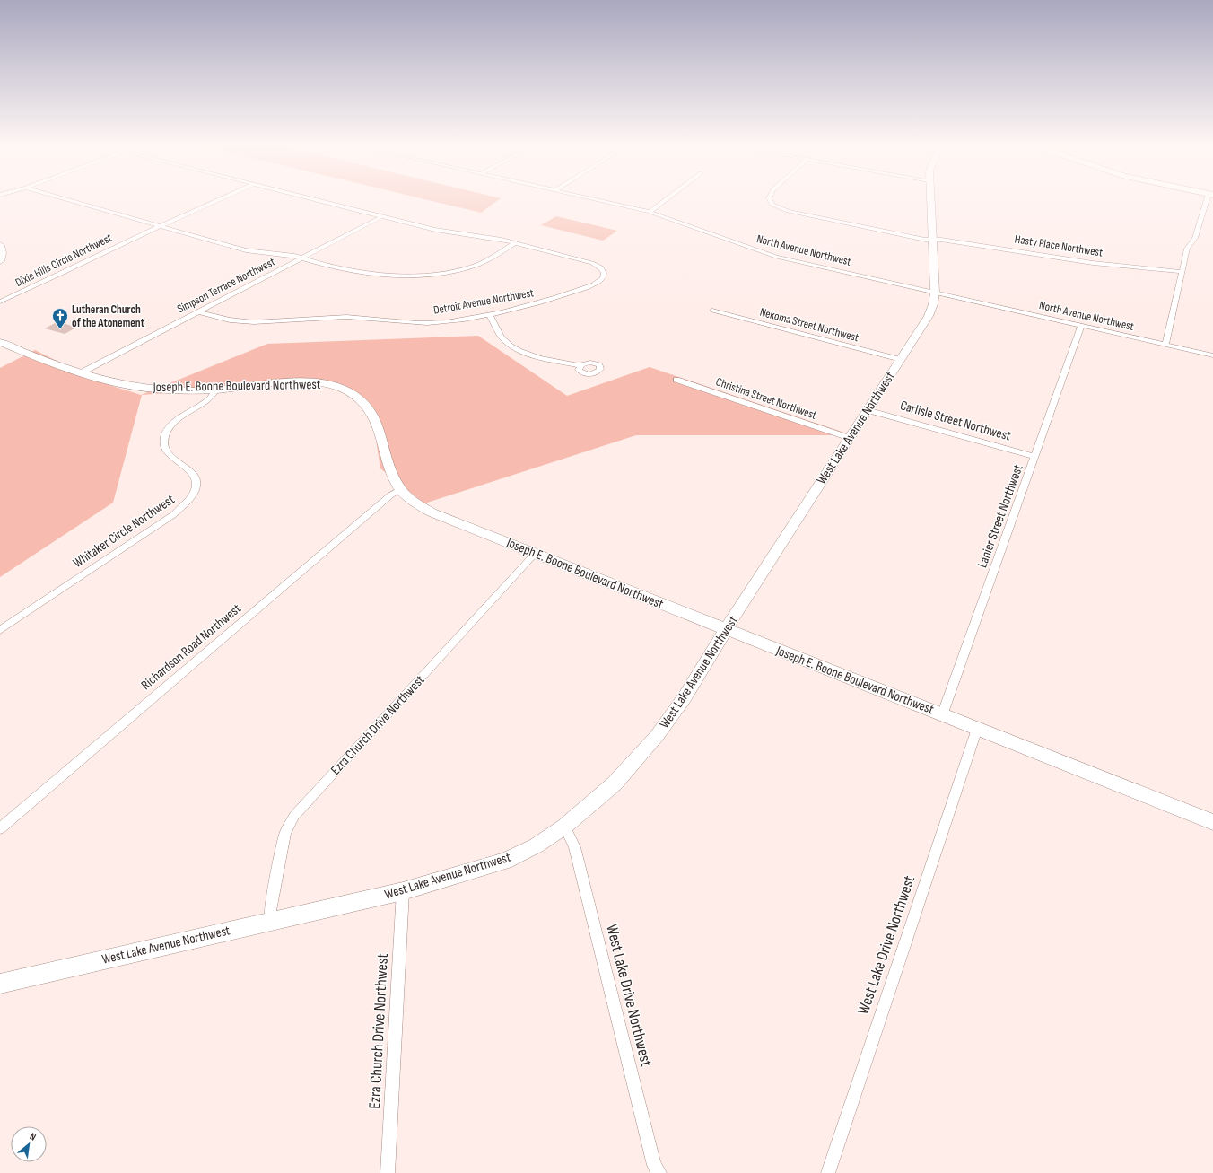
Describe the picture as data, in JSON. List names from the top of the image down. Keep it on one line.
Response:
{"streets":{"street":["Hasty Place Northwest","North Avenue Northwest","Dixie Hills Circle Northwest","Simpson Terrace Northwest","Detroit Avenue Northwest","Nekoma Street Northwest","Joseph E. Boone Boulevard Northwest","Christina Street Northwest","Carlisle Street Northwest","West Lake Avenue Northwest","Lanier Street Northwest","Whitaker Circle Northwest","Richardson Road Northwest","Ezra Church Drive Northwest","West Lake Drive Northwest"]},"crossings":[["Hasty Place Northwest","West Lake Avenue Northwest"],["North Avenue Northwest","West Lake Avenue Northwest"],["North Avenue Northwest","Lanier Street Northwest"],["Simpson Terrace Northwest","Detroit Avenue Northwest"],["Simpson Terrace Northwest","Joseph E. Boone Boulevard Northwest"],["Nekoma Street Northwest","West Lake Avenue Northwest"],["Joseph E. Boone Boulevard Northwest","West Lake Avenue Northwest"],["Joseph E. Boone Boulevard Northwest","Lanier Street Northwest"],["Joseph E. Boone Boulevard Northwest","Whitaker Circle Northwest"],["Joseph E. Boone Boulevard Northwest","Richardson Road Northwest"],["Joseph E. Boone Boulevard Northwest","Ezra Church Drive Northwest"],["Joseph E. Boone Boulevard Northwest","West Lake Drive Northwest"],["Christina Street Northwest","West Lake Avenue Northwest"],["Carlisle Street Northwest","West Lake Avenue Northwest"],["Carlisle Street Northwest","Lanier Street Northwest"],["West Lake Avenue Northwest","Ezra Church Drive Northwest"],["West Lake Avenue Northwest","West Lake Drive Northwest"]],"places":{"church":["Lutheran Church of the Atonement"]},"north":"top right"}
